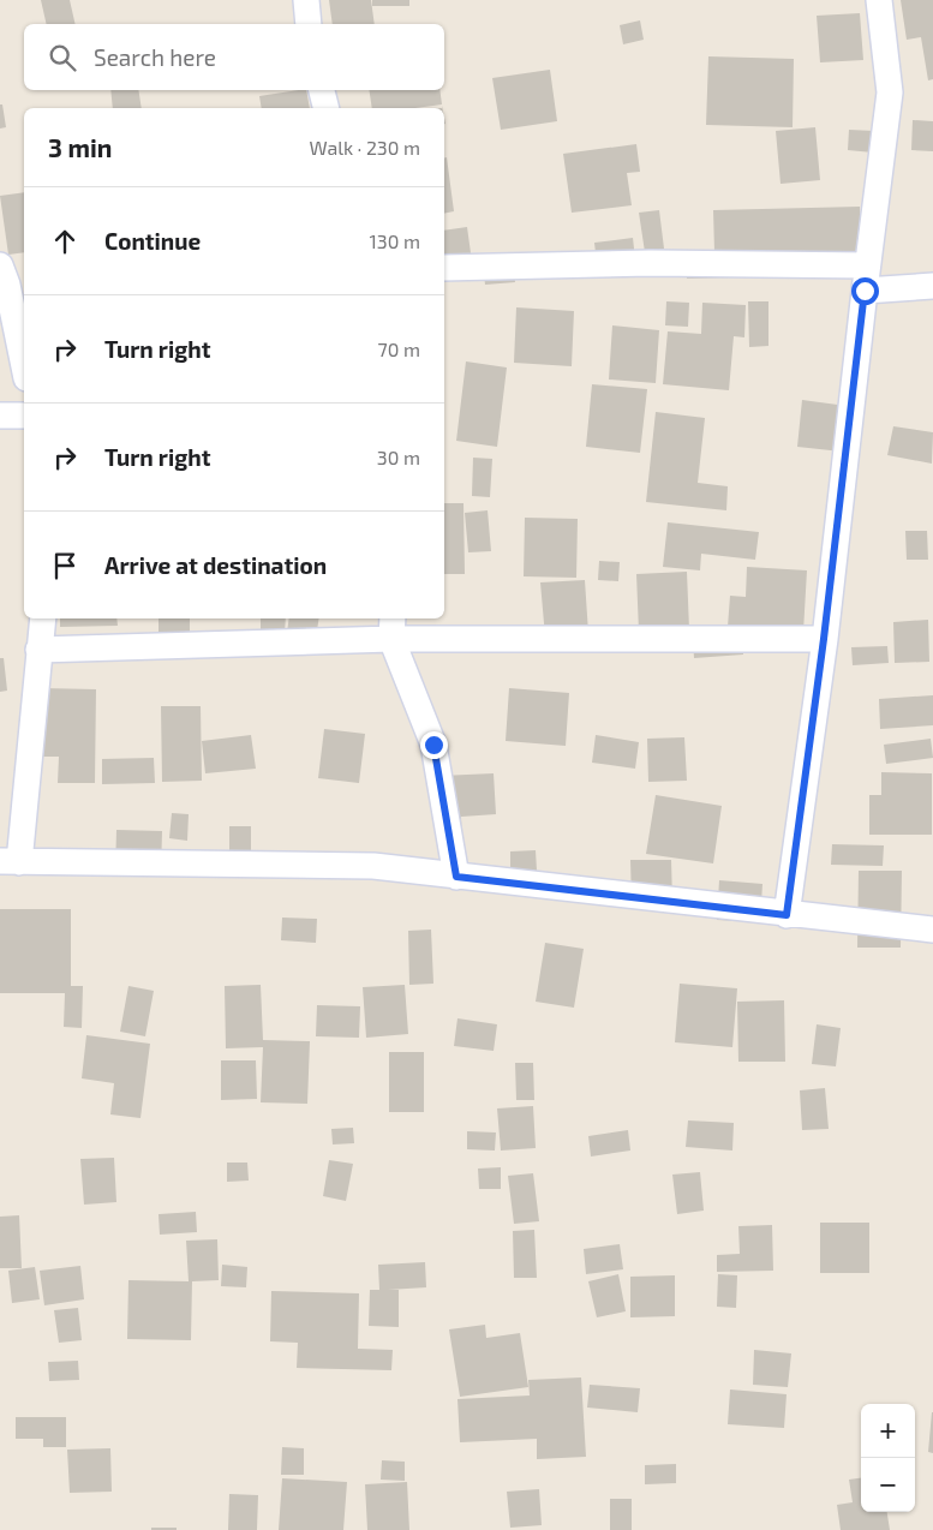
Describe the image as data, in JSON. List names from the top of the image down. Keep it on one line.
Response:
{"page":{"search":"Search here","heading":["3 min","Walk · 230 m"],"list":[["Continue","130 m"],["Turn right","70 m"],["Turn right","30 m"],"Arrive at destination"],"map_buttons":["+","−"]}}
